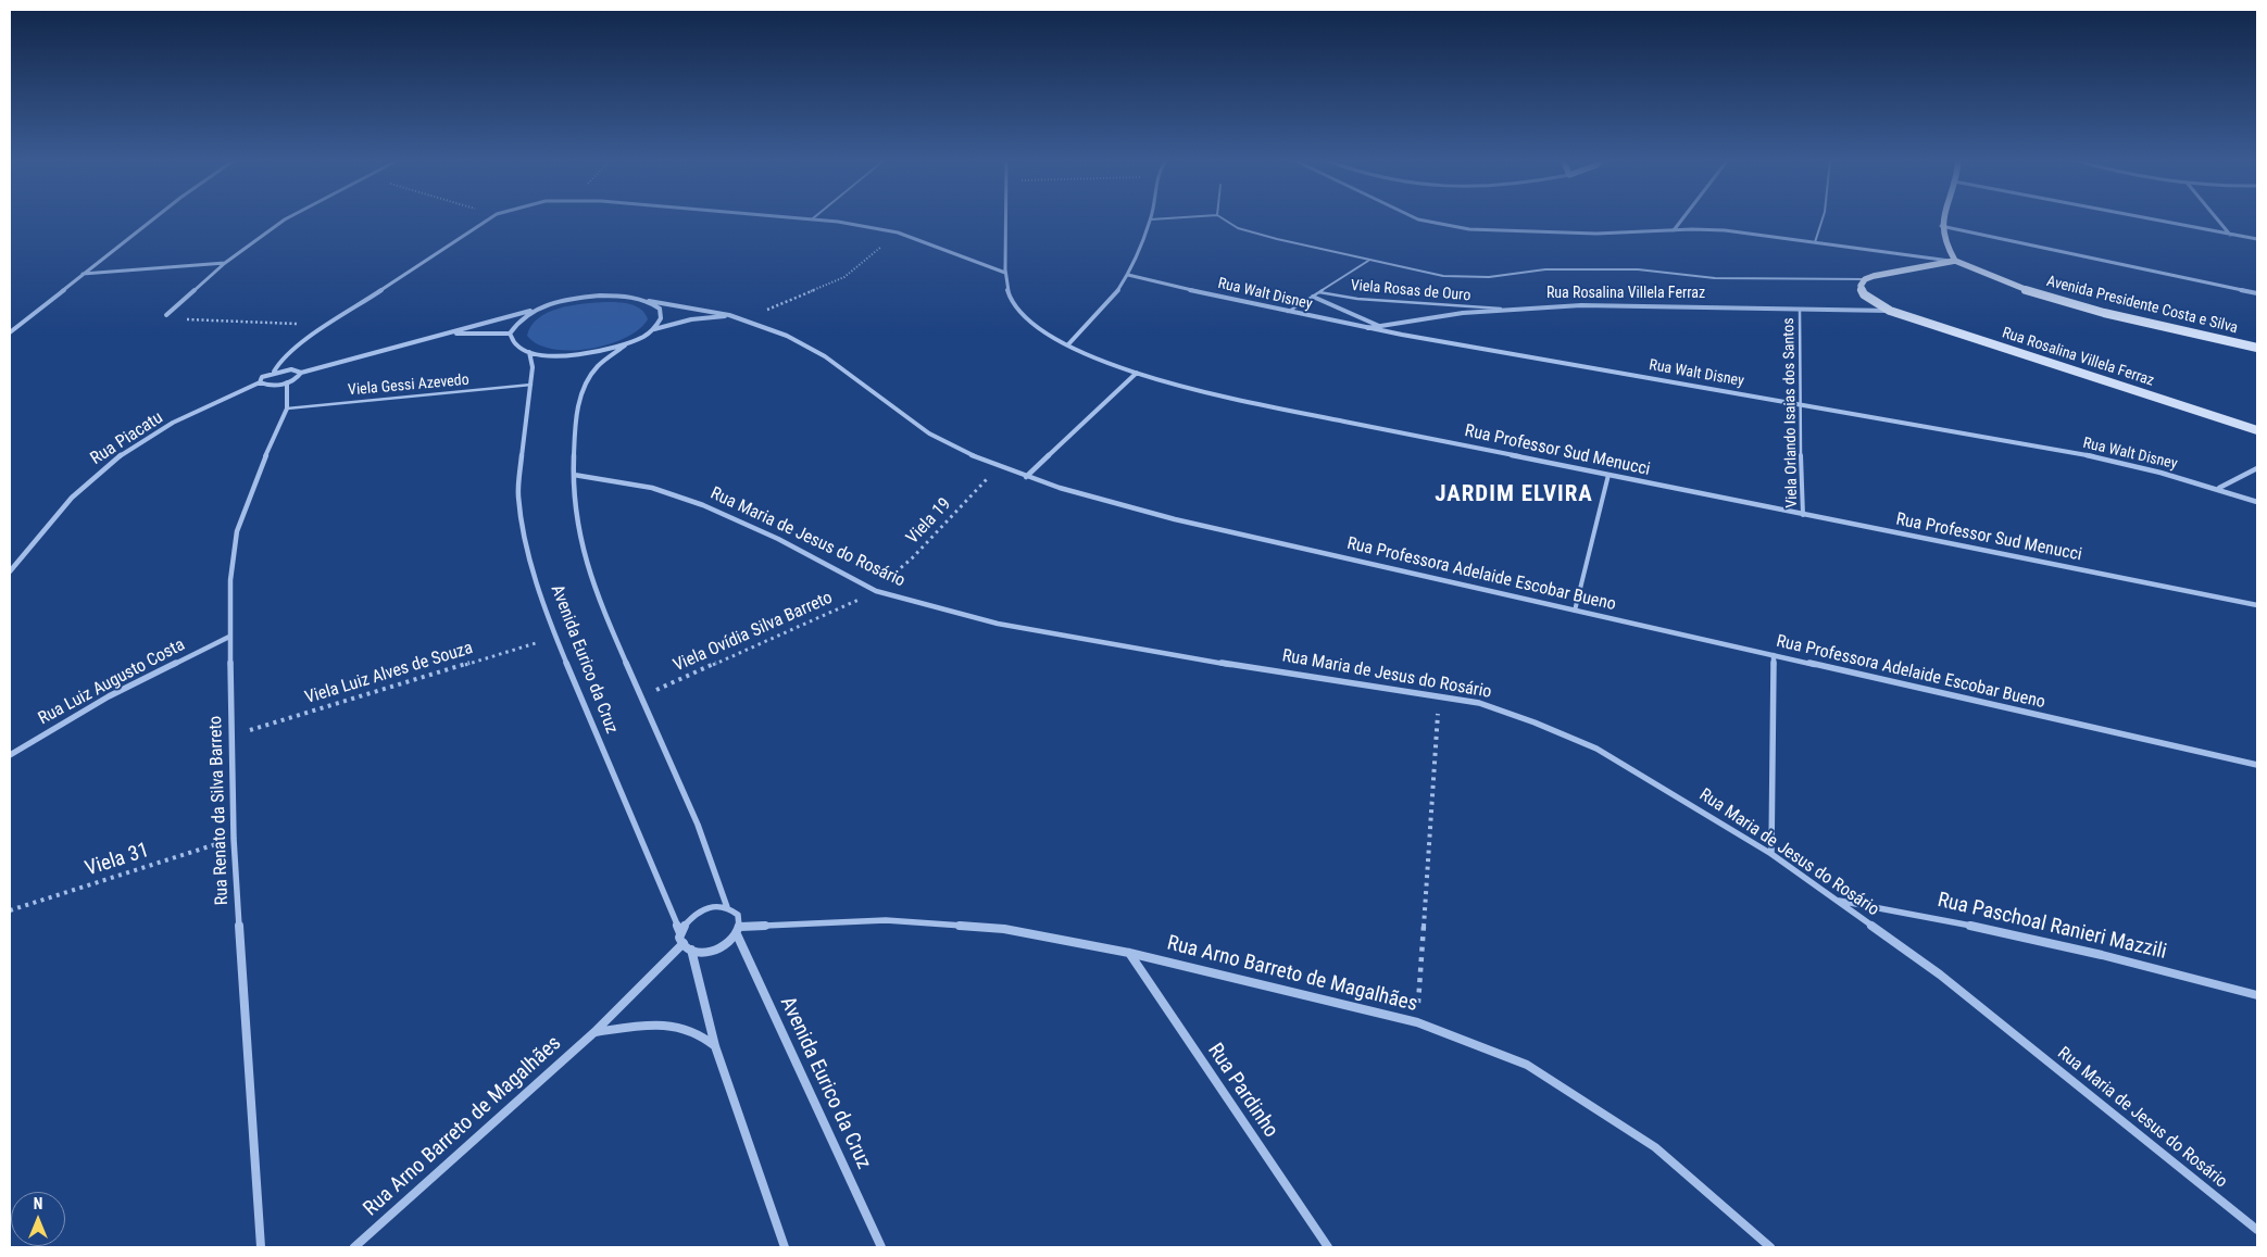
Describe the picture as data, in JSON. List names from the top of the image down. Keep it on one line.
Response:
{"streets":{"street":["Rua Rosalina Villela Ferraz","Rua Walt Disney","Avenida Presidente Costa e Silva","Rua Piacatu","Rua Professor Sud Menucci","Rua Maria de Jesus do Rosário","Rua Professora Adelaide Escobar Bueno","Avenida Eurico da Cruz","Rua Luiz Augusto Costa","Rua Renato da Silva Barreto","Rua Paschoal Ranieri Mazzili","Rua Arno Barreto de Magalhães","Rua Pardinho"],"lane":["Viela Rosas de Ouro","Viela Gessi Azevedo","Viela Orlando Isaias dos Santos"],"path":["Viela 19","Viela Ovídia Silva Barreto","Viela Luiz Alves de Souza","Viela 31"]},"crossings":[["Viela Rosas de Ouro","Rua Rosalina Villela Ferraz"],["Rua Rosalina Villela Ferraz","Rua Walt Disney"],["Rua Rosalina Villela Ferraz","Viela Orlando Isaias dos Santos"],["Rua Walt Disney","Viela Orlando Isaias dos Santos"],["Viela Gessi Azevedo","Avenida Eurico da Cruz"],["Viela Gessi Azevedo","Rua Renato da Silva Barreto"],["Viela Orlando Isaias dos Santos","Rua Professor Sud Menucci"],["Viela 19","Rua Maria de Jesus do Rosário"],["Viela 19","Rua Professora Adelaide Escobar Bueno"],["Viela 19","Viela Ovídia Silva Barreto"],["Rua Maria de Jesus do Rosário","Viela Ovídia Silva Barreto"],["Rua Maria de Jesus do Rosário","Avenida Eurico da Cruz"],["Rua Maria de Jesus do Rosário","Rua Paschoal Ranieri Mazzili"],["Rua Professora Adelaide Escobar Bueno","Avenida Eurico da Cruz"],["Viela Ovídia Silva Barreto","Avenida Eurico da Cruz"],["Avenida Eurico da Cruz","Viela Luiz Alves de Souza"],["Avenida Eurico da Cruz","Rua Arno Barreto de Magalhães"],["Viela Luiz Alves de Souza","Rua Renato da Silva Barreto"],["Rua Luiz Augusto Costa","Rua Renato da Silva Barreto"],["Rua Renato da Silva Barreto","Viela 31"],["Rua Arno Barreto de Magalhães","Rua Pardinho"]],"districts":["JARDIM ELVIRA"],"north":"top"}
